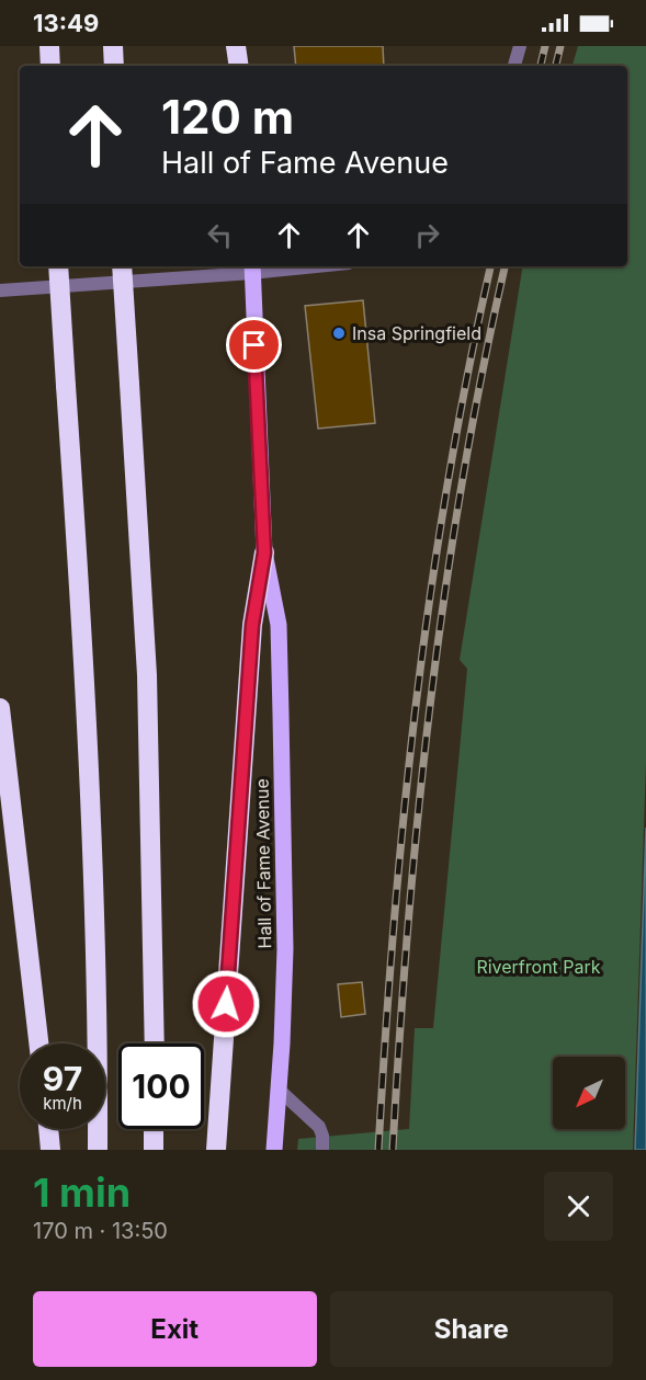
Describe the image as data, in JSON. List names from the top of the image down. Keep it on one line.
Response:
{"streets":{"main road":["Hall of Fame Avenue"]},"parks":["Riverfront Park"],"places":["Insa Springfield"],"north":"bottom left","page":{"status":"13:49","turn":["120 m","Hall of Fame Avenue"],"speed":"97 km/h","limit":"100","heading":["1 min","170 m · 13:50"],"buttons":["Exit","Share"]}}
